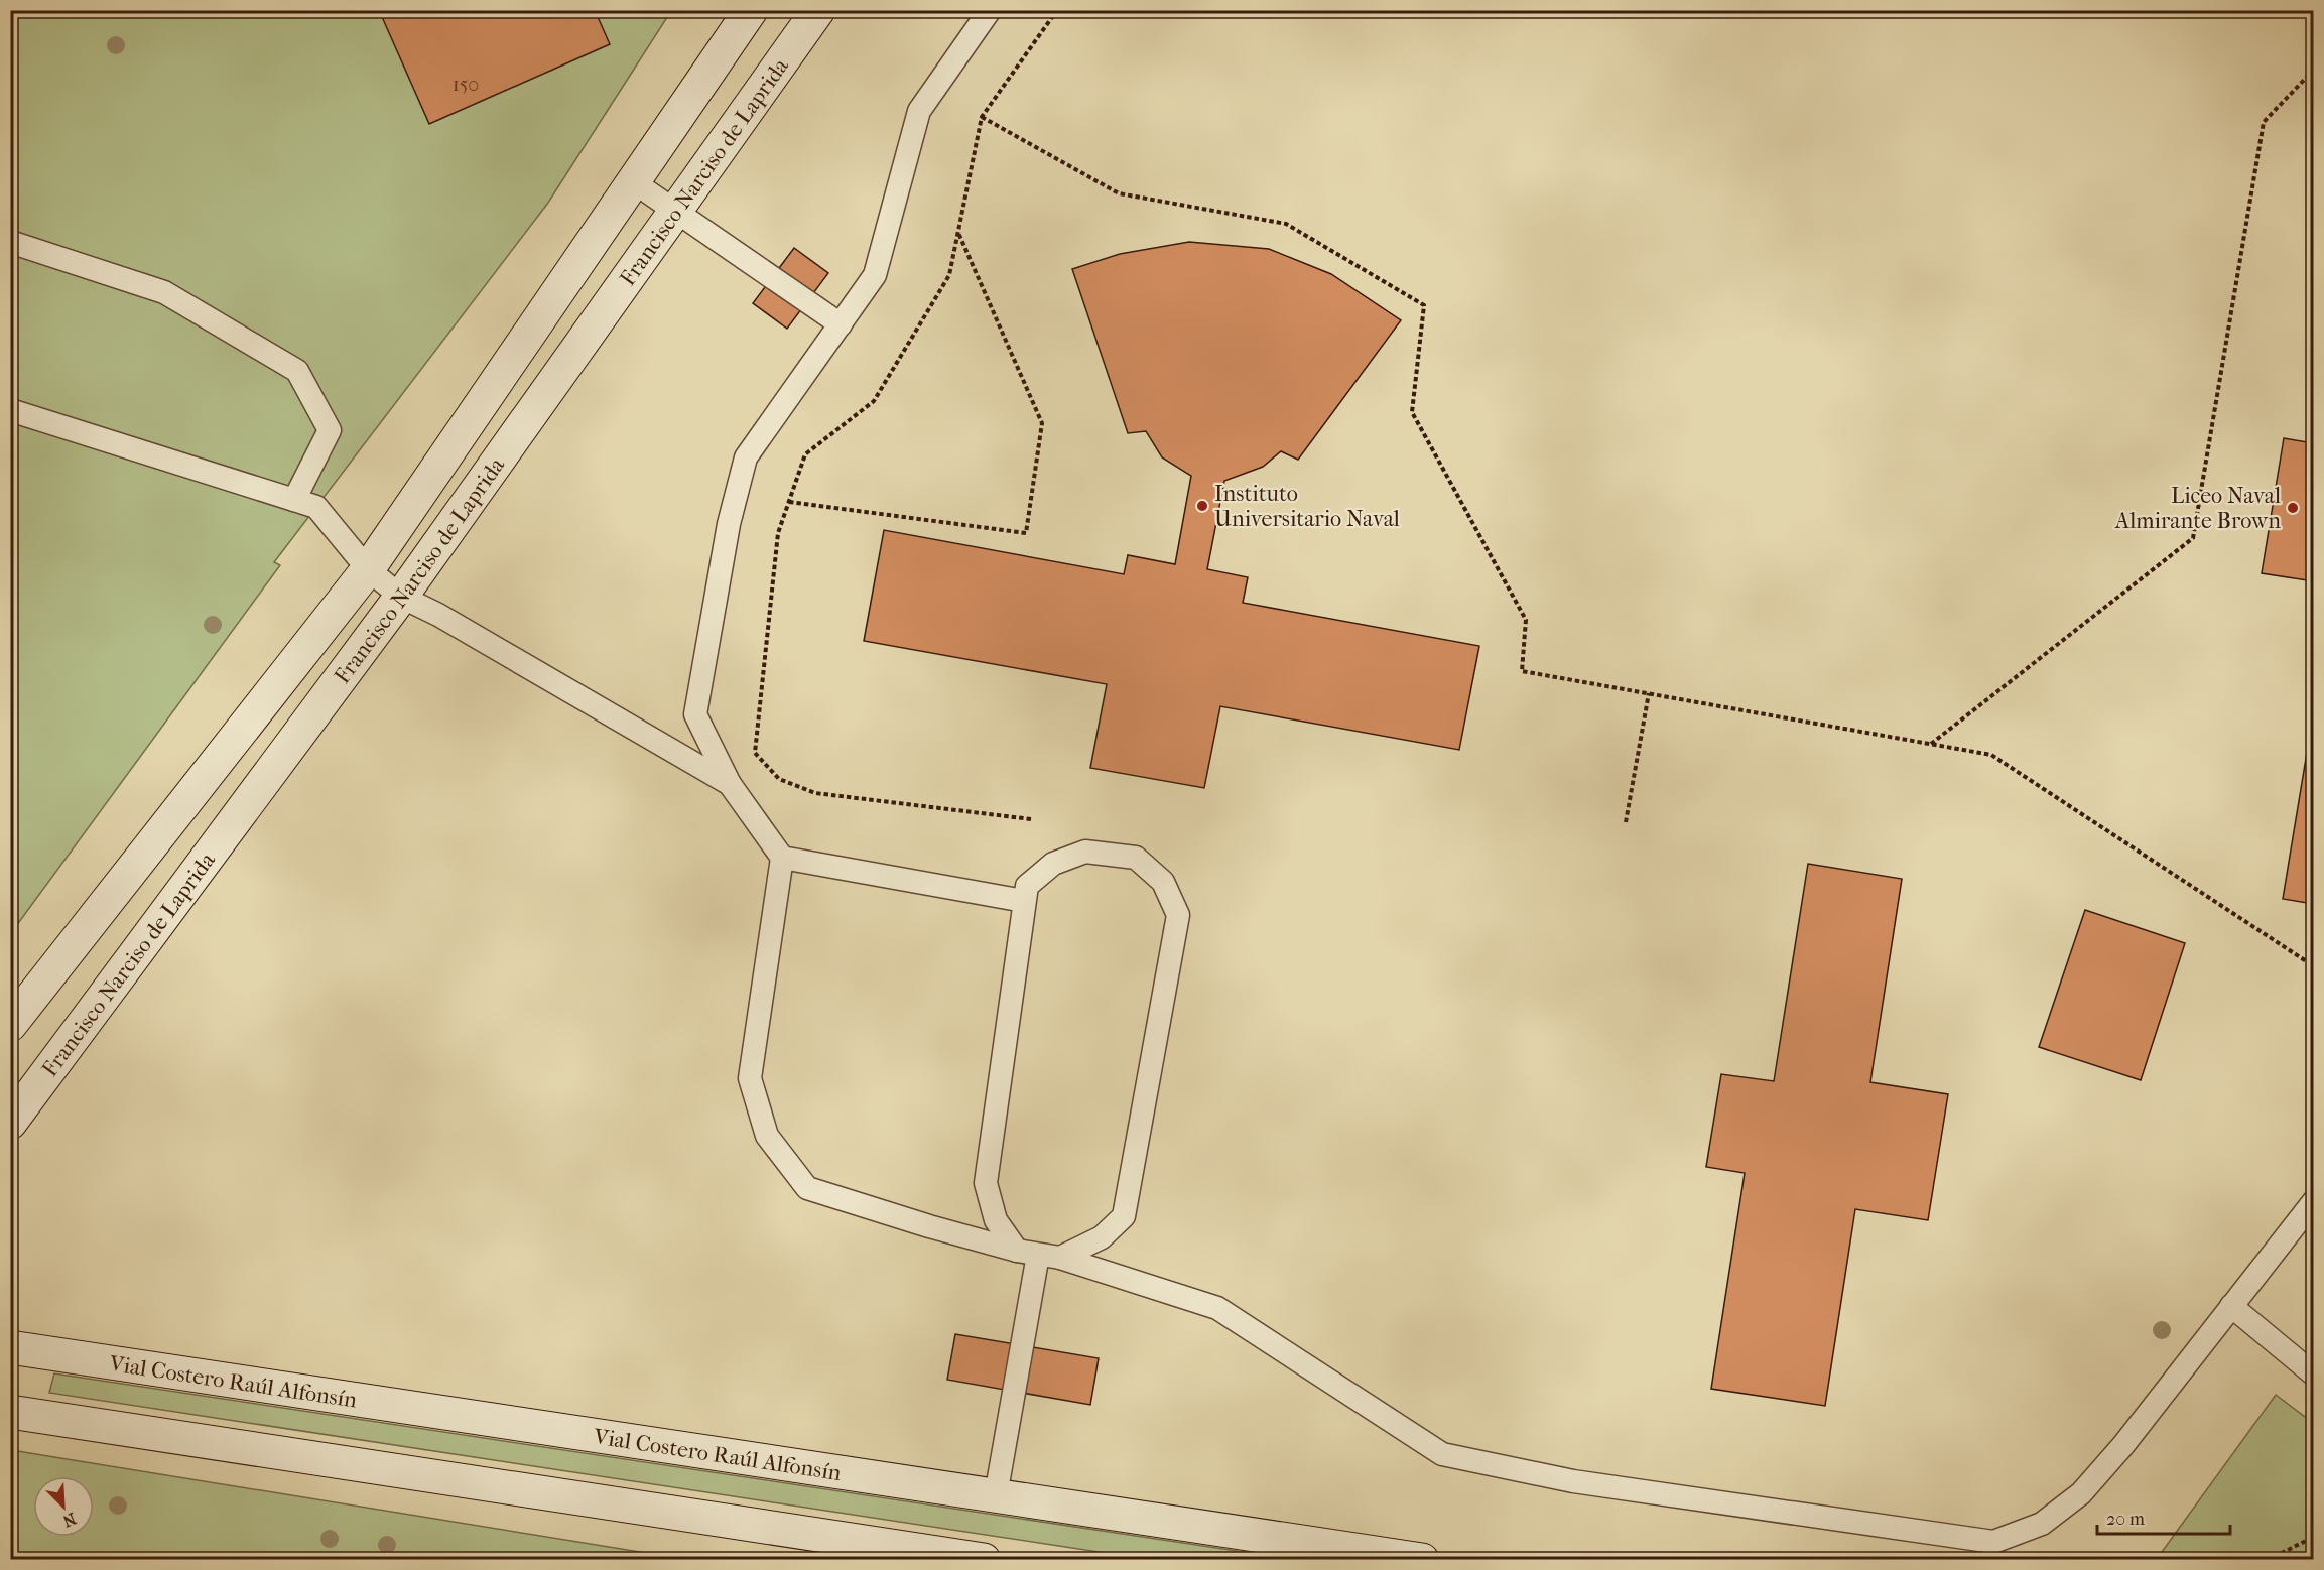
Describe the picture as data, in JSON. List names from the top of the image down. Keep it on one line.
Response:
{"streets":{"street":["Francisco Narciso de Laprida","Vial Costero Raúl Alfonsín"]},"places":["Instituto Universitario Naval","Liceo Naval Almirante Brown"],"house_numbers":["150"],"scale_bar":"20 m","north":"bottom right"}
